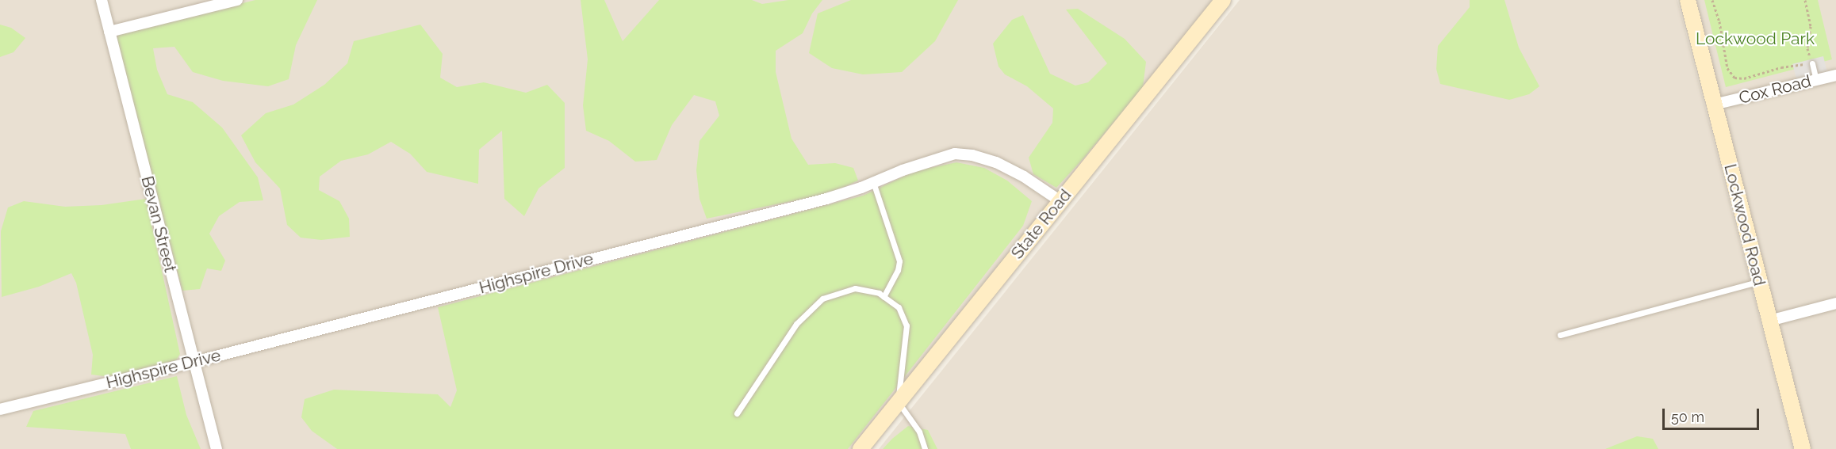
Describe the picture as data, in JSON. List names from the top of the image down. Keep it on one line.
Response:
{"streets":{"street":["Cox Road","Bevan Street","State Road","Lockwood Road","Highspire Drive"]},"crossings":[["Cox Road","Lockwood Road"],["Bevan Street","Highspire Drive"],["State Road","Highspire Drive"]],"parks":["Lockwood Park"],"scale_bar":"50 m"}
